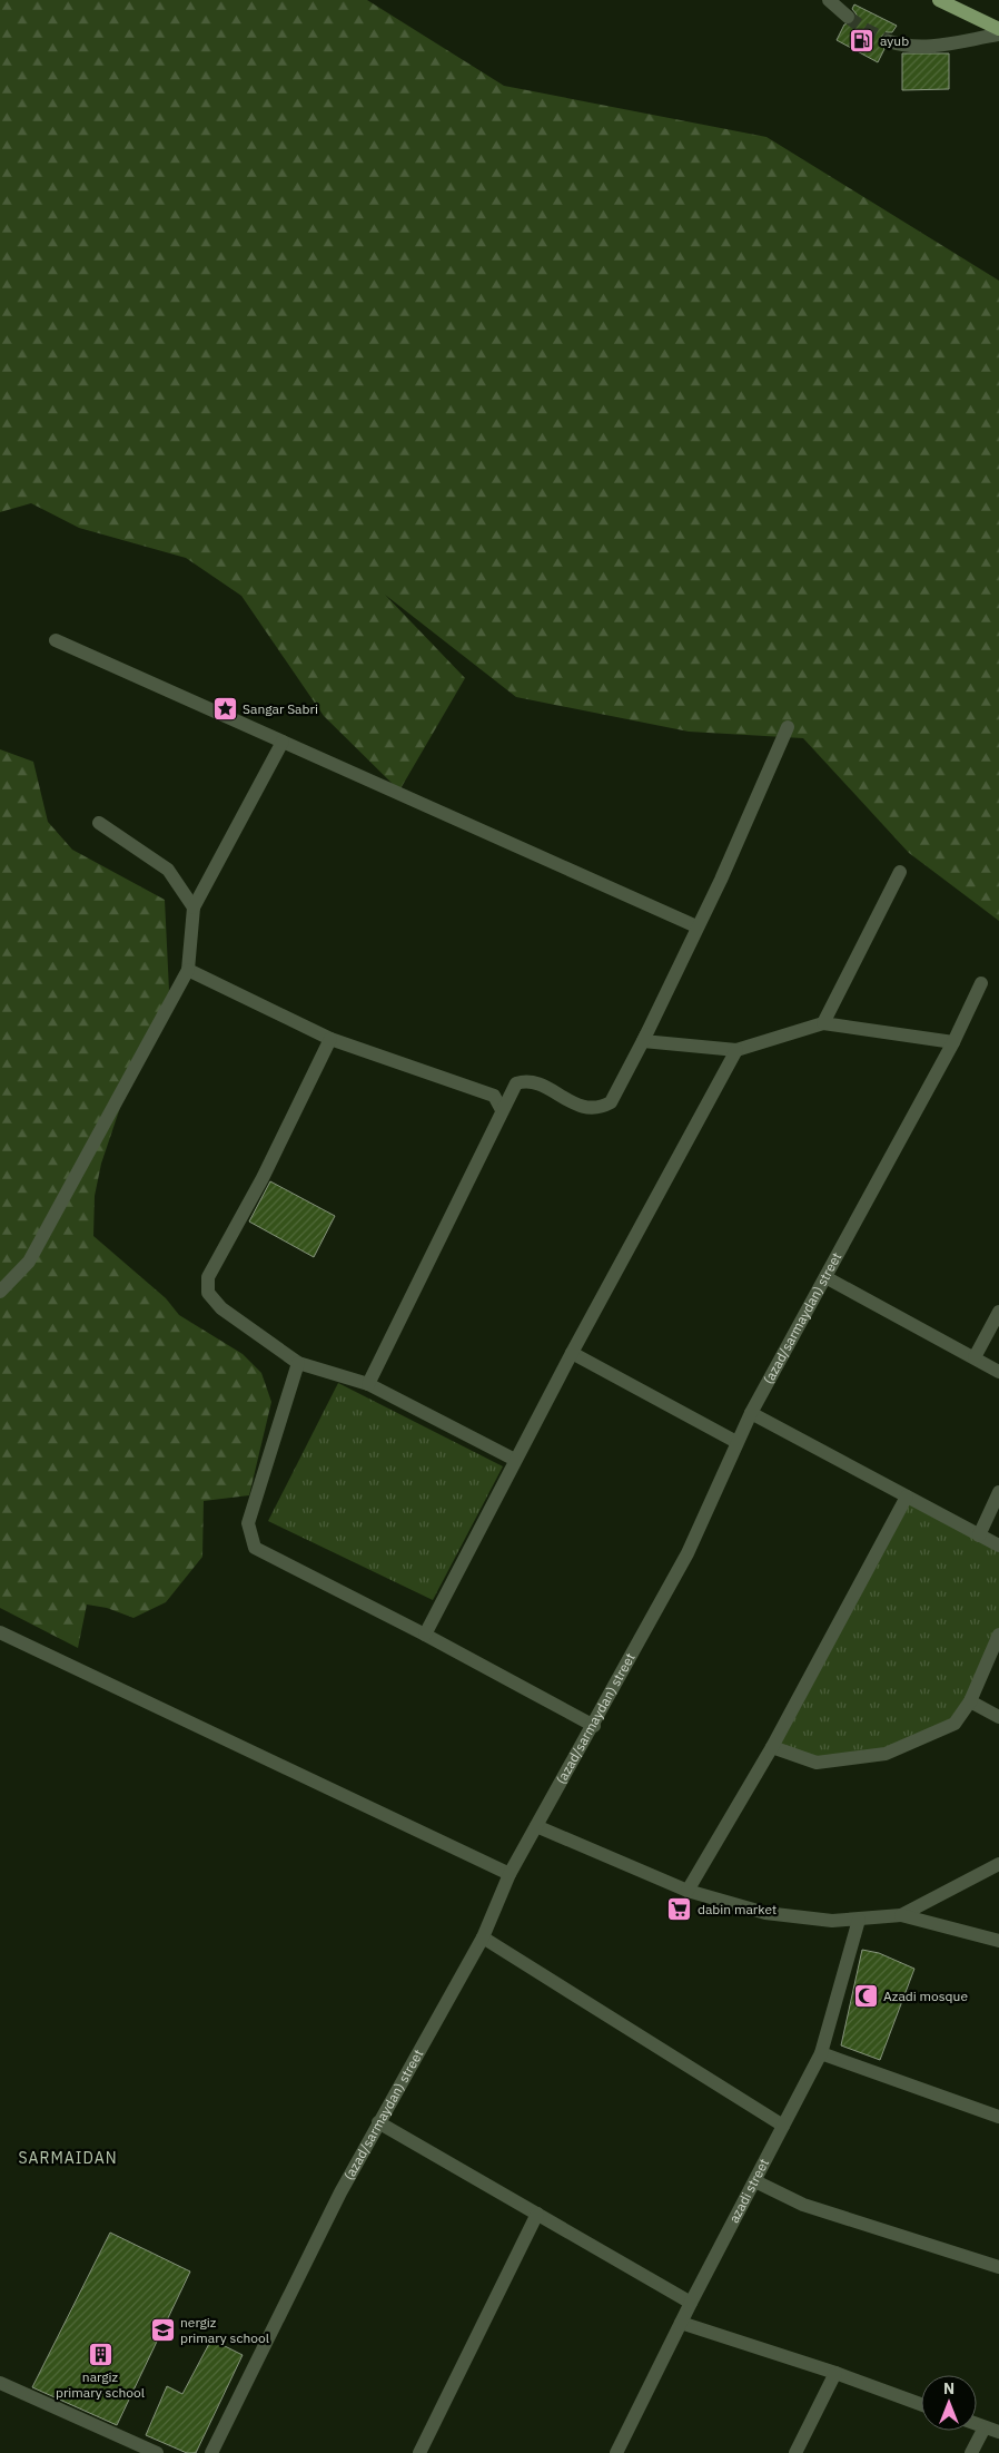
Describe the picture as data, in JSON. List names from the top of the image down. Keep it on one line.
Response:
{"streets":{"street":["(azad/sarmaydan) street","azadi street"]},"districts":["SARMAIDAN"],"places":{"fuel station":["ayub"],"place":["Sangar Sabri"],"supermarket":["dabin market"],"mosque":["Azadi mosque"],"school or university":["nergiz primary school"],"building":["nargiz primary school"]},"north":"top"}
